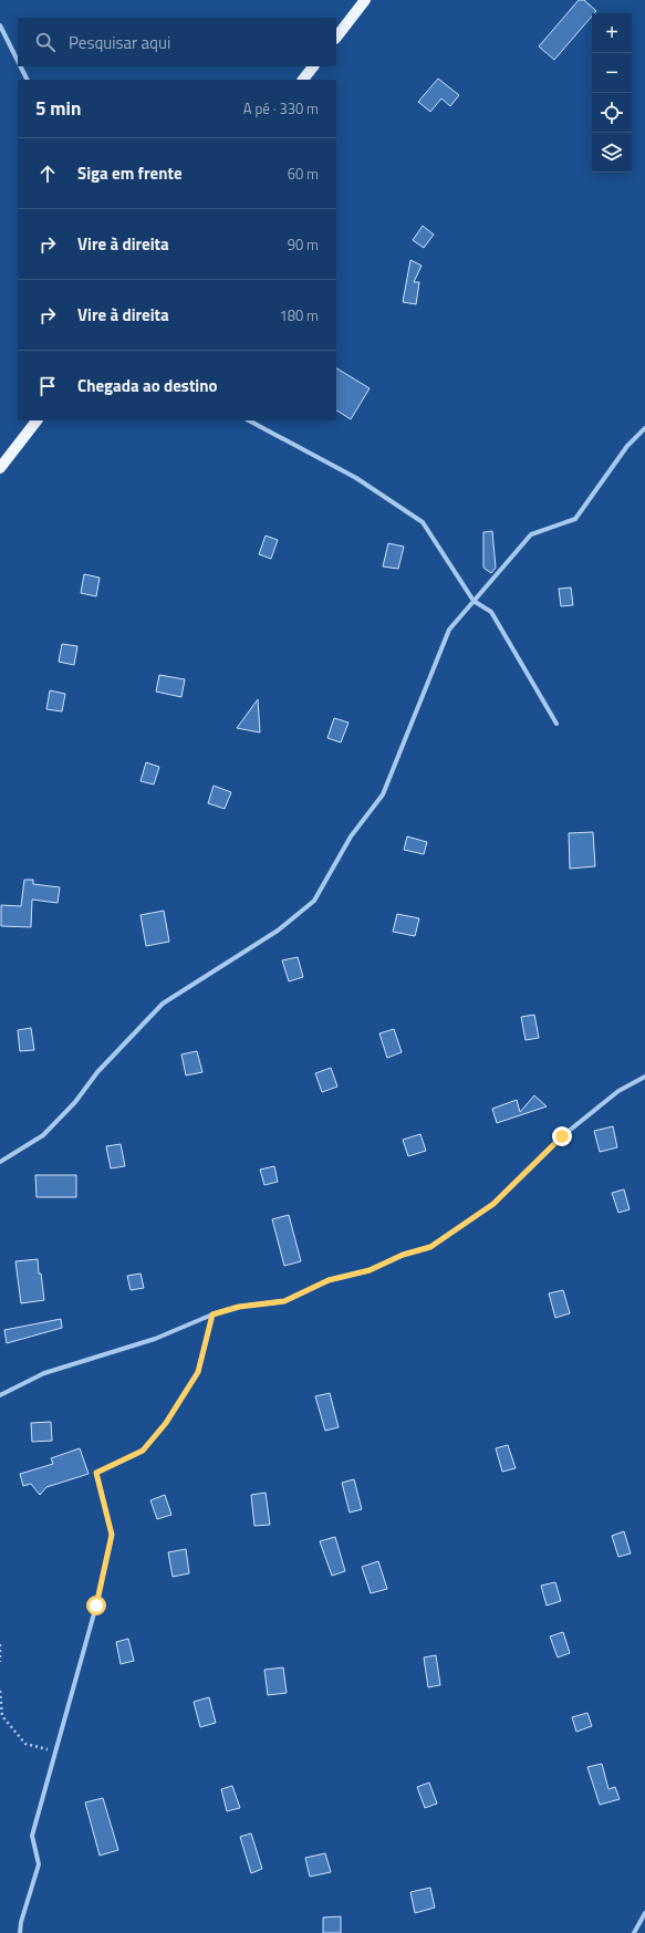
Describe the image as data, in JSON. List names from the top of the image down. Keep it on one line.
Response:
{"page":{"map_buttons":["+","−"],"search":"Pesquisar aqui","heading":["5 min","A pé · 330 m"],"list":[["Siga em frente","60 m"],["Vire à direita","90 m"],["Vire à direita","180 m"],"Chegada ao destino"]}}
